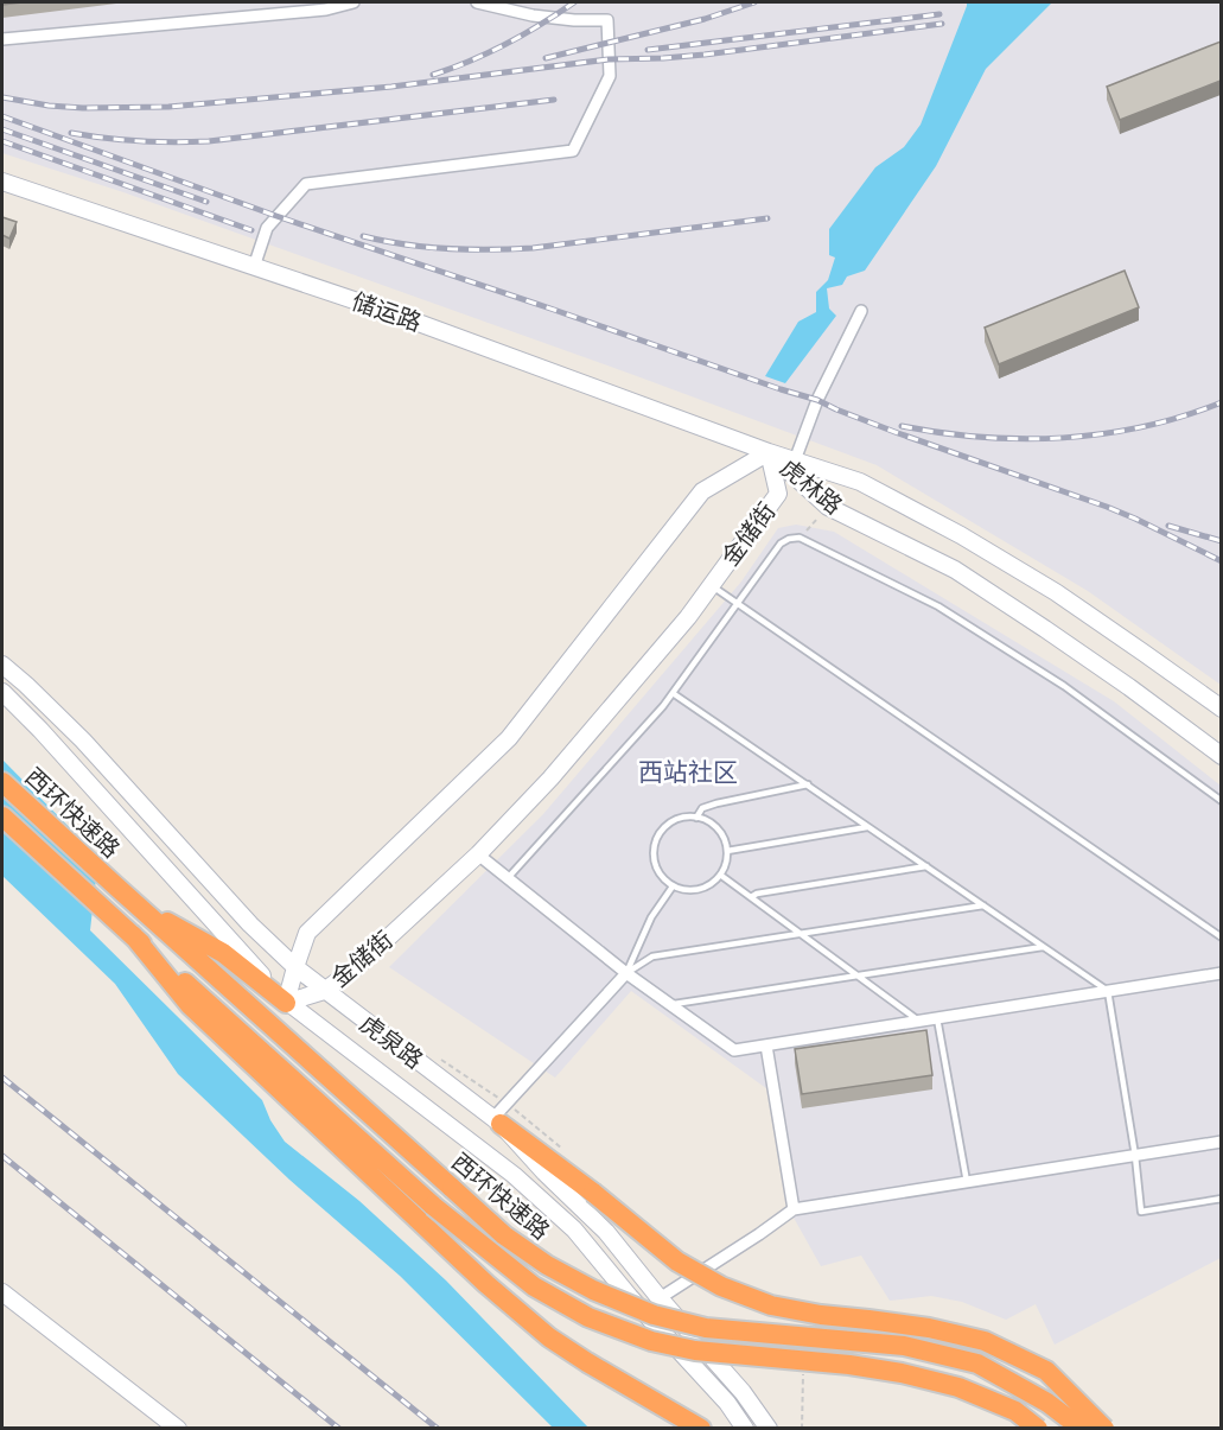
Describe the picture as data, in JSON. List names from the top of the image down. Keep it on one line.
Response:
{"streets":{"highway":["西环快速路"],"street":["储运路","虎林路","金储街","虎泉路"]},"crossings":[["储运路","虎林路"],["储运路","金储街"],["虎林路","金储街"],["金储街","虎泉路"]],"districts":["西站社区"]}
